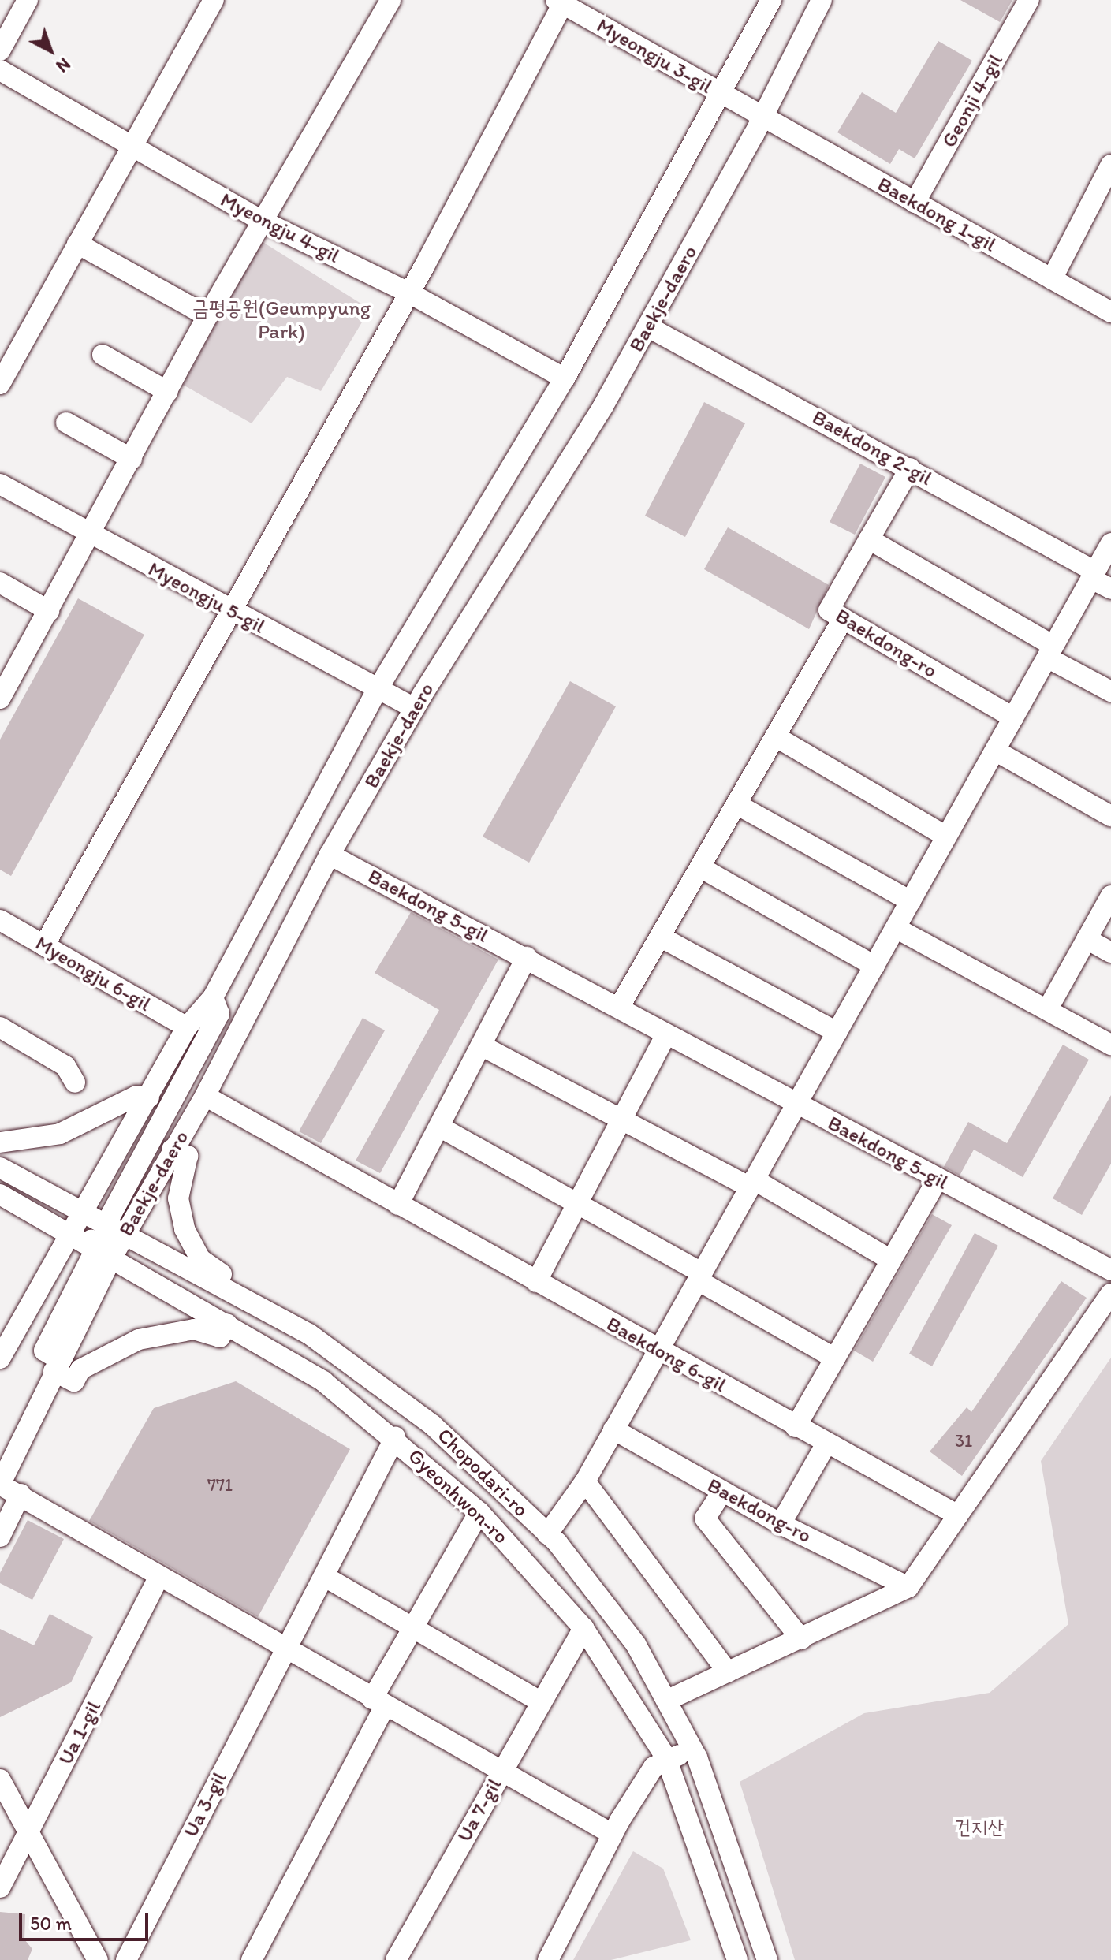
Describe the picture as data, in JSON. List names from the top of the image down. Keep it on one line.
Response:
{"streets":{"street":["Myeongju 3-gil","Geonji 4-gil","Baekdong 1-gil","Myeongju 4-gil","Baekje-daero","Baekdong 2-gil","Myeongju 5-gil","Baekdong-ro","Baekdong 5-gil","Myeongju 6-gil","Baekdong 6-gil","Chopodari-ro","Gyeonhwon-ro","Ua 1-gil","Ua 3-gil","Ua 7-gil"]},"crossings":[["Myeongju 3-gil","Baekdong 1-gil"],["Myeongju 3-gil","Baekje-daero"],["Geonji 4-gil","Baekdong 1-gil"],["Baekdong 1-gil","Baekje-daero"],["Myeongju 4-gil","Baekje-daero"],["Baekje-daero","Baekdong 2-gil"],["Baekje-daero","Myeongju 5-gil"],["Baekje-daero","Baekdong 5-gil"],["Baekje-daero","Myeongju 6-gil"],["Baekje-daero","Baekdong 6-gil"],["Baekje-daero","Chopodari-ro"],["Baekje-daero","Gyeonhwon-ro"],["Baekje-daero","Ua 1-gil"],["Baekje-daero","Ua 3-gil"],["Baekdong 2-gil","Baekdong-ro"],["Gyeonhwon-ro","Ua 3-gil"]],"parks":["금평공원(Geumpyung Park)","건지산"],"house_numbers":["31","771"],"scale_bar":"50 m","north":"bottom right"}
